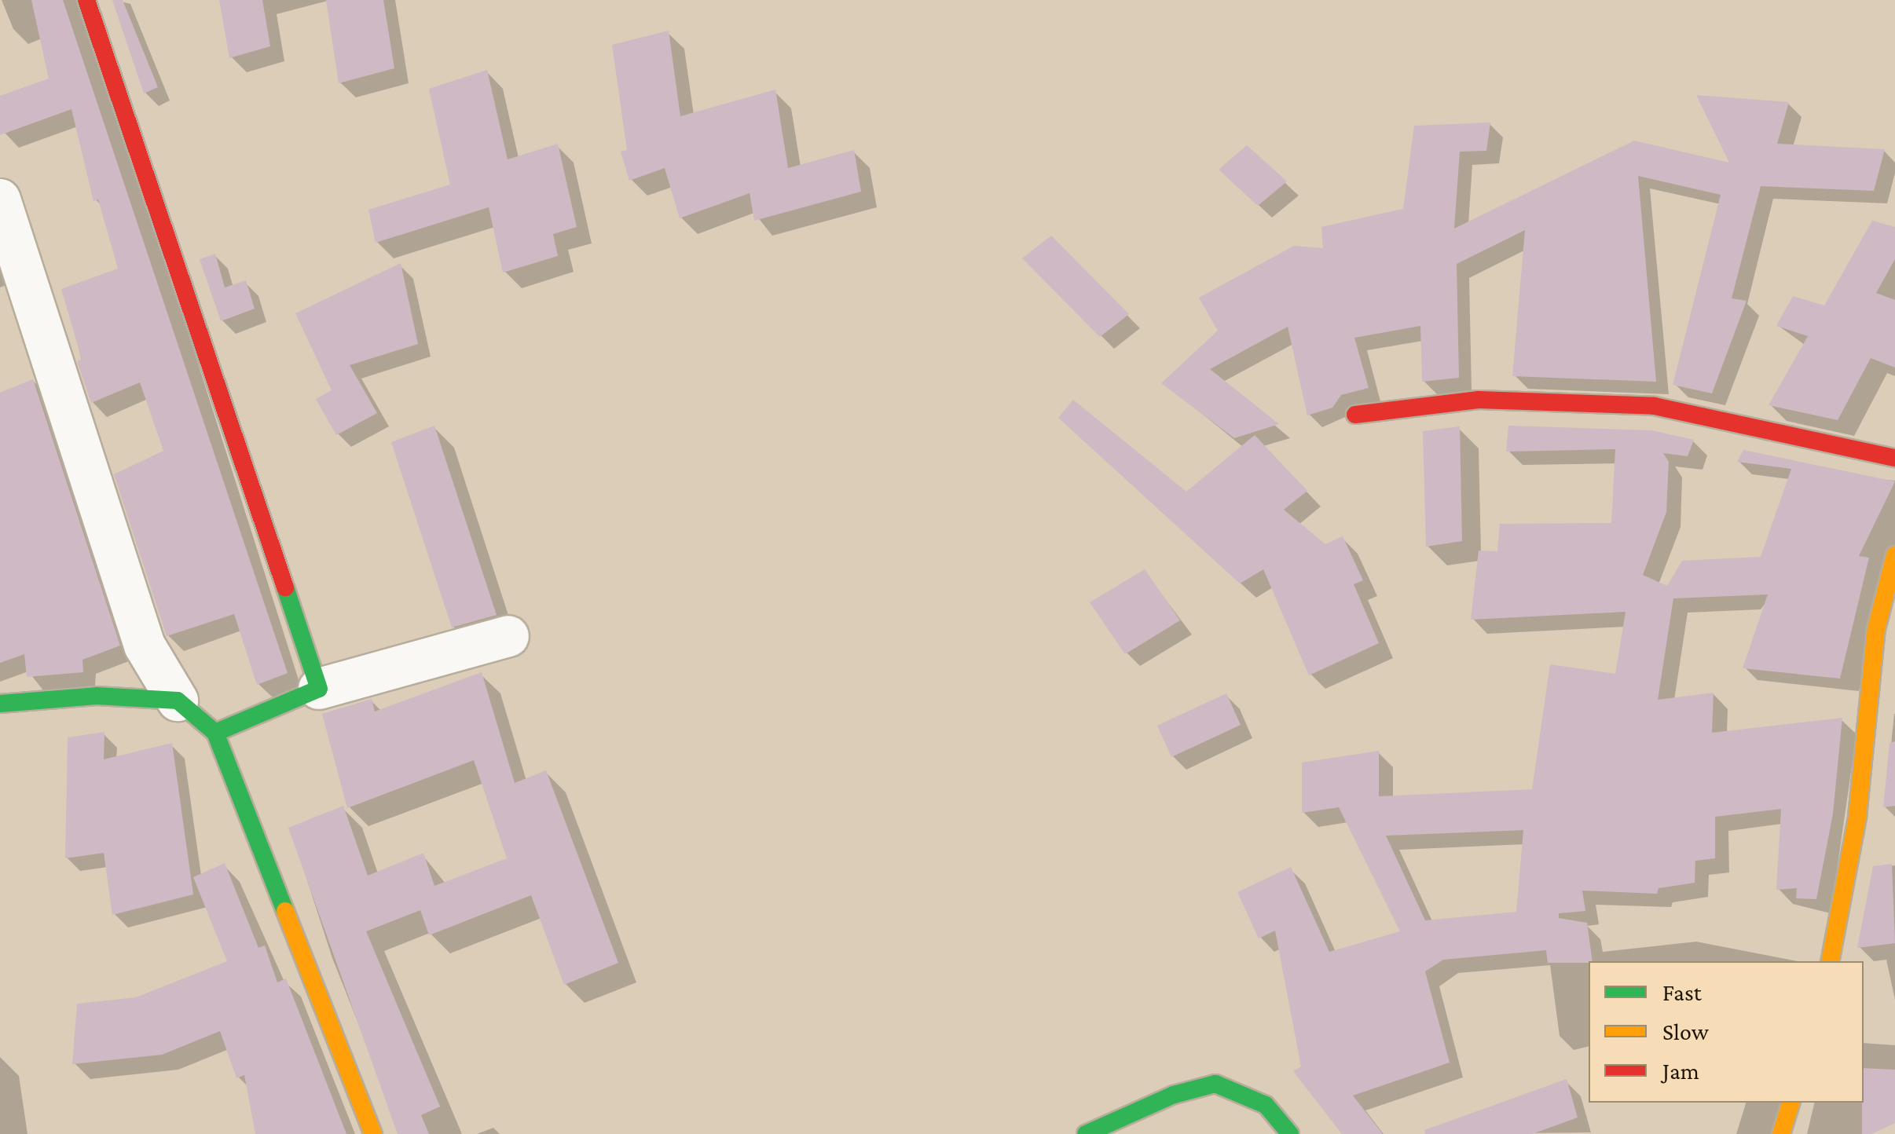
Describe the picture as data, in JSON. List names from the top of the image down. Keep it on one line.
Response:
{"legend":["Fast","Slow","Jam"]}
